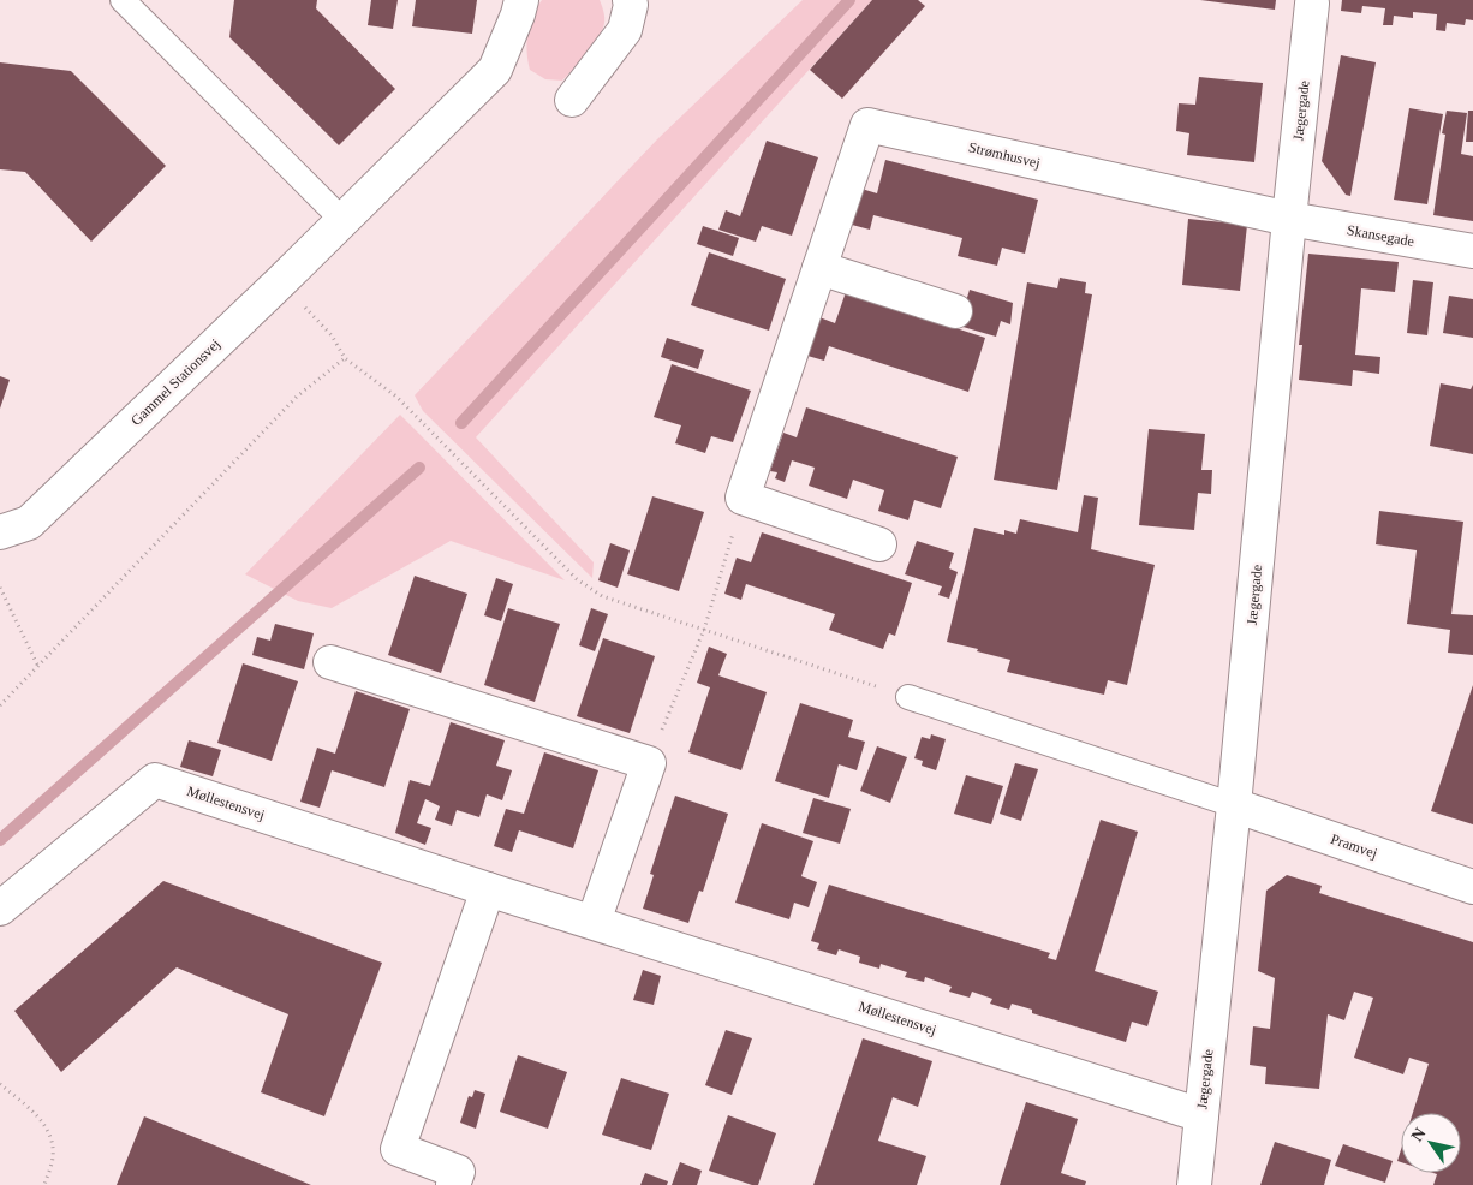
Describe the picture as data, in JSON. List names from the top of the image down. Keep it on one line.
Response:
{"streets":{"street":["Jægergade","Strømhusvej","Skansegade","Gammel Stationsvej","Møllestensvej","Pramvej"]},"crossings":[["Jægergade","Strømhusvej"],["Jægergade","Skansegade"],["Jægergade","Møllestensvej"],["Jægergade","Pramvej"],["Strømhusvej","Skansegade"]],"north":"top left"}
